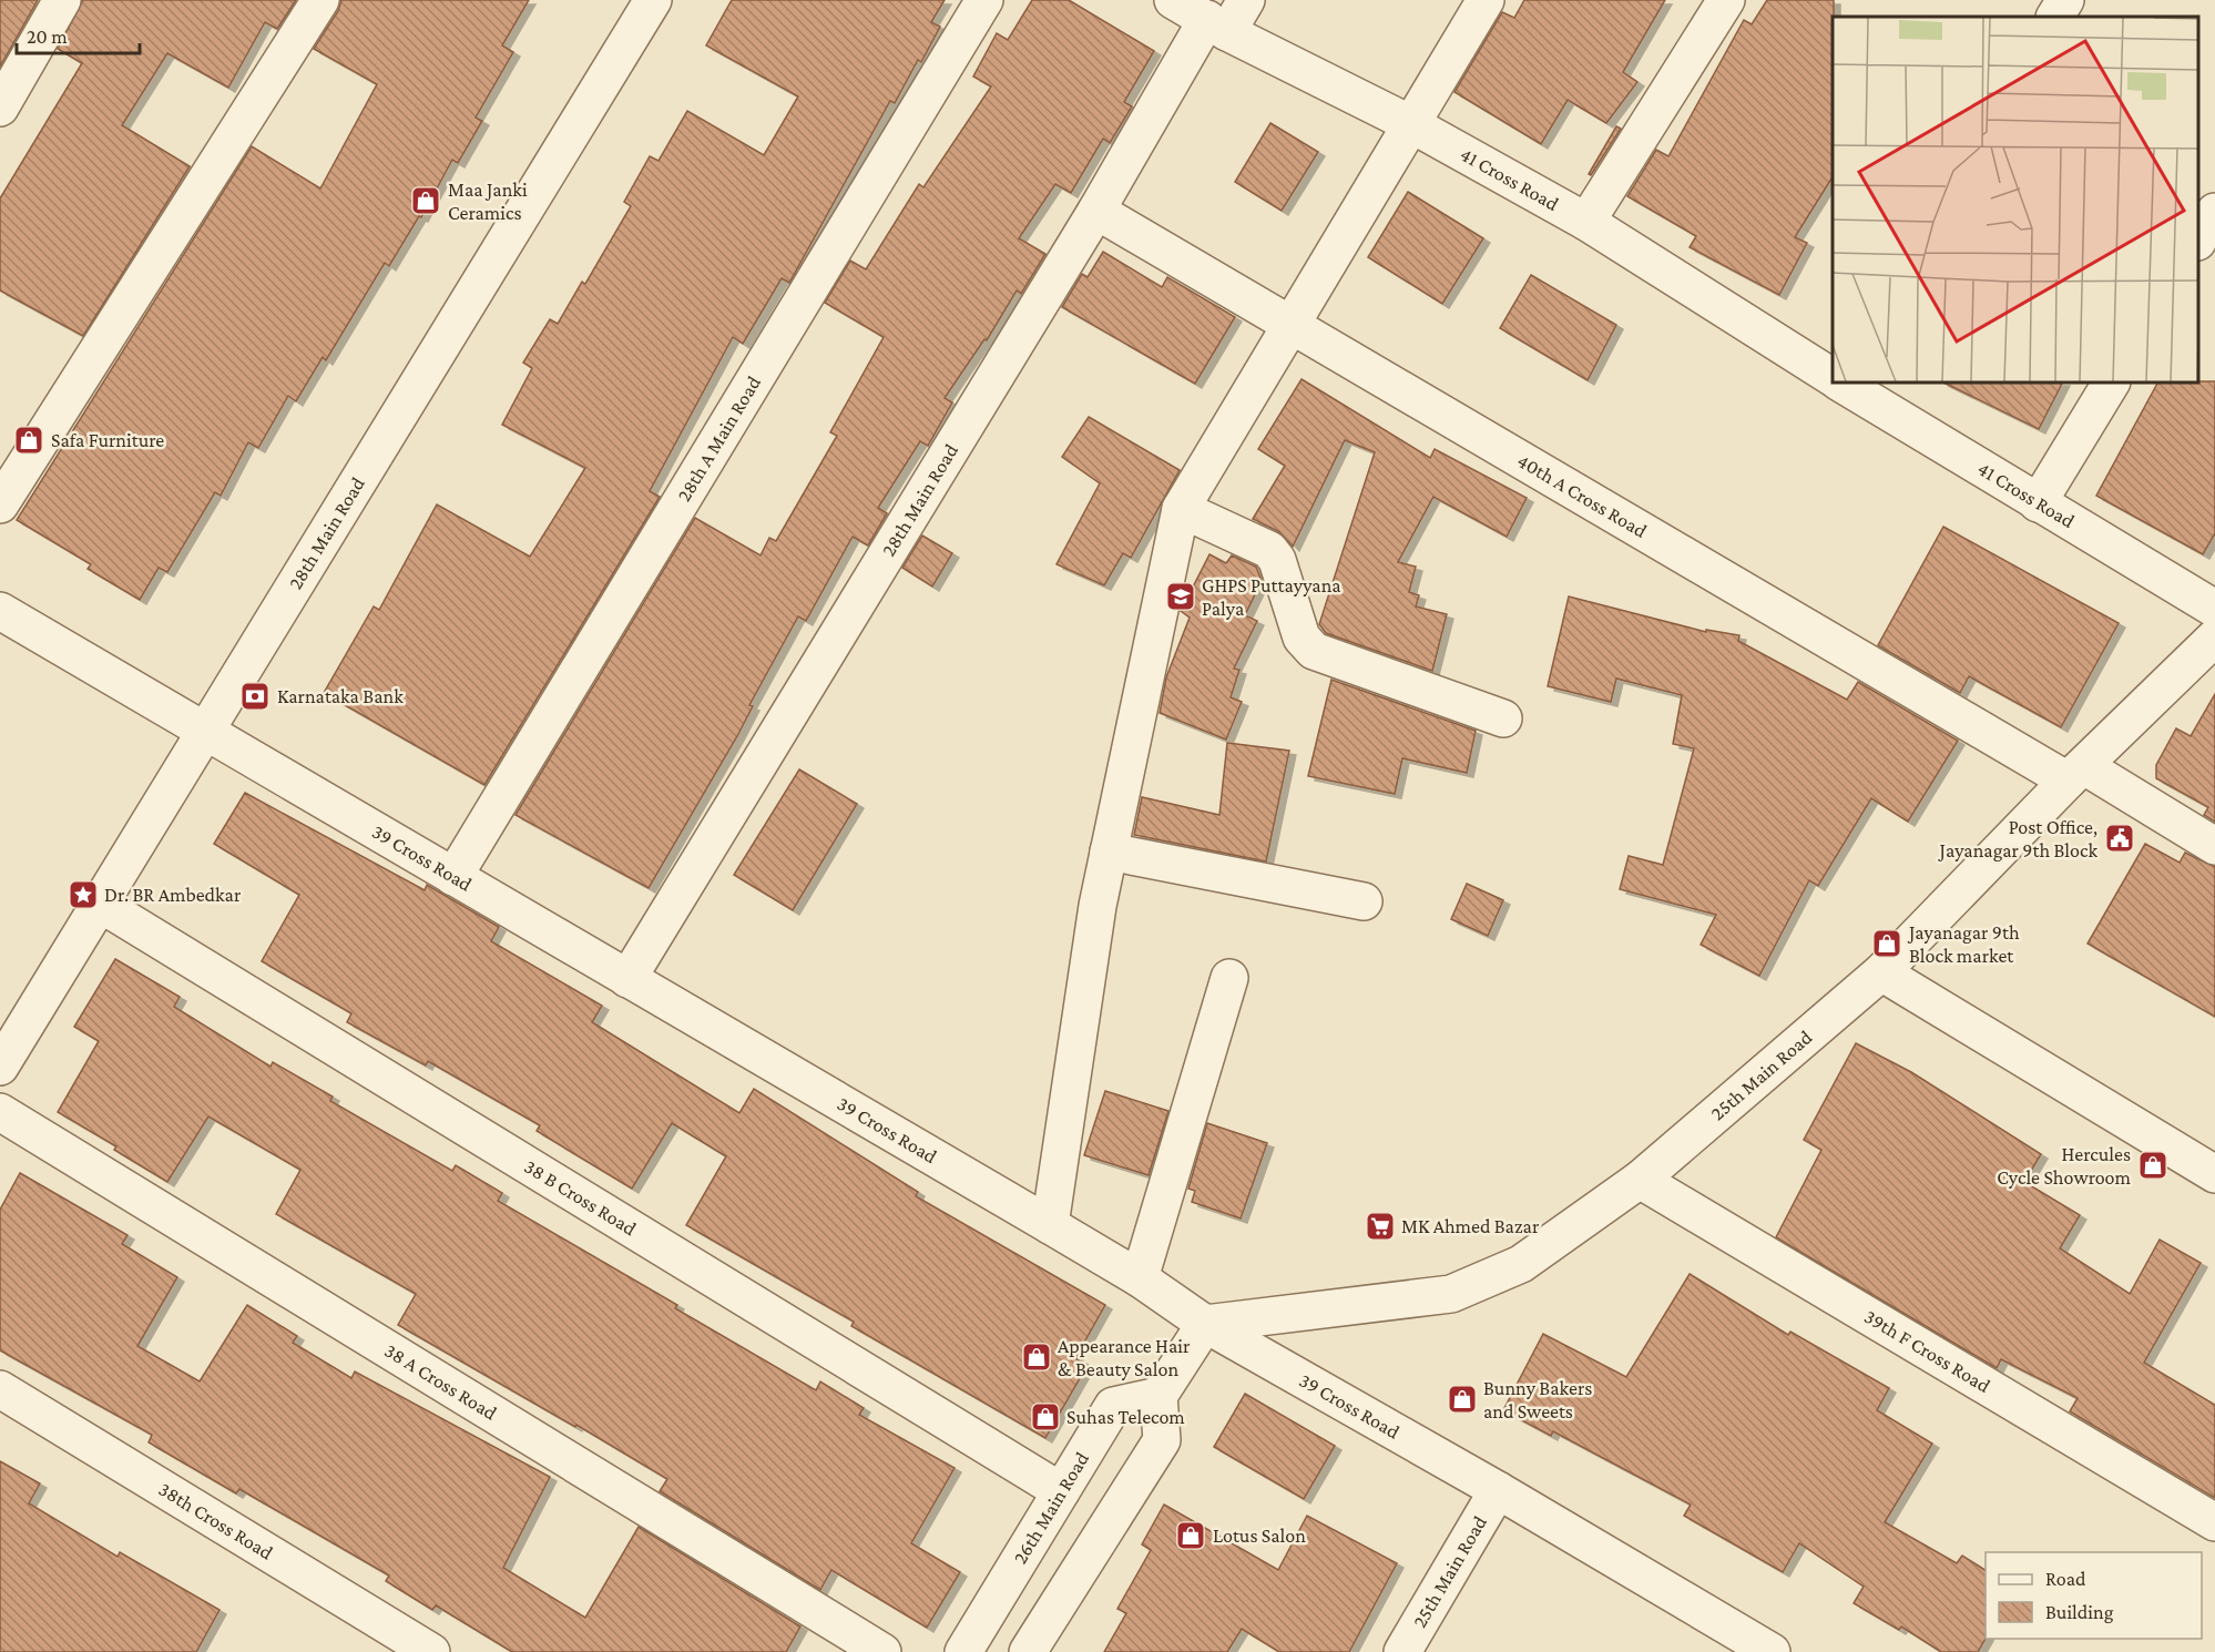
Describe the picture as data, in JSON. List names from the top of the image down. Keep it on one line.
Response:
{"streets":{"street":["41 Cross Road","28th A Main Road","40th A Cross Road","28th Main Road","39 Cross Road","25th Main Road","38 B Cross Road","39th F Cross Road","38 A Cross Road","26th Main Road","38th Cross Road"]},"crossings":[["41 Cross Road","28th Main Road"],["28th A Main Road","39 Cross Road"],["40th A Cross Road","28th Main Road"],["40th A Cross Road","25th Main Road"],["28th Main Road","39 Cross Road"],["28th Main Road","38 B Cross Road"],["39 Cross Road","25th Main Road"],["25th Main Road","39th F Cross Road"],["38 B Cross Road","26th Main Road"]],"places":{"shop":["Maa Janki Ceramics","Safa Furniture","Jayanagar 9th Block market","Hercules Cycle Showroom","Appearance Hair & Beauty Salon","Bunny Bakers and Sweets","Suhas Telecom","Lotus Salon"],"school or university":["GHPS Puttayyana Palya"],"bank":["Karnataka Bank"],"public building":["Post Office, Jayanagar 9th Block"],"place":["Dr. BR Ambedkar"],"supermarket":["MK Ahmed Bazar"]},"legend":["Road","Building"],"scale_bar":"20 m"}
